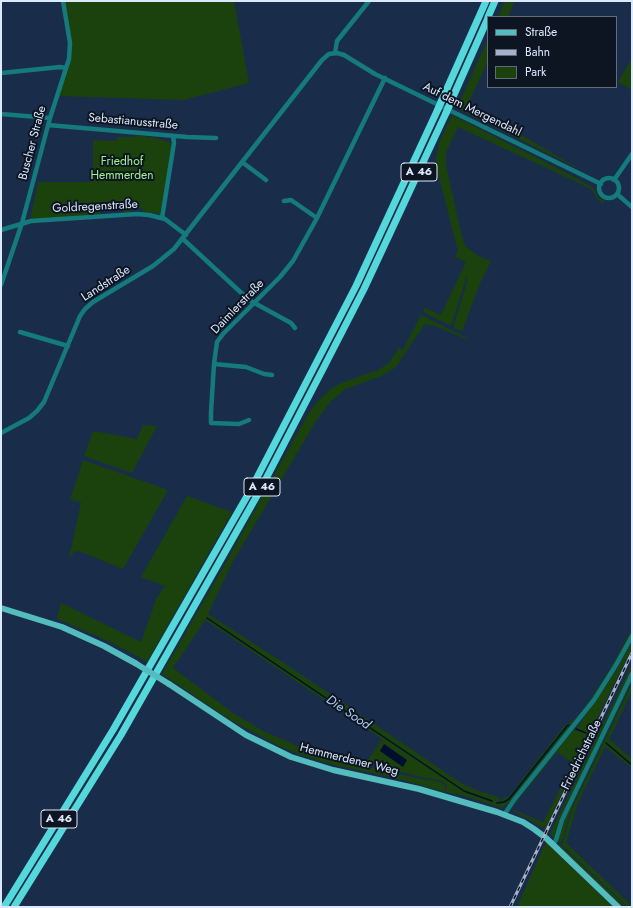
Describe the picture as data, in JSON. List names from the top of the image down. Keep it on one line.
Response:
{"streets":{"highway":["A 46"],"main road":["Hemmerdener Weg"],"street":["Auf dem Mergendahl","Sebastianusstraße","Buscher Straße","Goldregenstraße","Landstraße","Daimlerstraße","Friedrichstraße"]},"crossings":[["Auf dem Mergendahl","Landstraße"],["Auf dem Mergendahl","Daimlerstraße"],["Sebastianusstraße","Buscher Straße"],["Buscher Straße","Goldregenstraße"],["Goldregenstraße","Landstraße"],["Goldregenstraße","Daimlerstraße"],["Friedrichstraße","Hemmerdener Weg"]],"water":["Die Sood"],"parks":["Friedhof Hemmerden"],"legend":["Straße","Bahn","Park"]}
